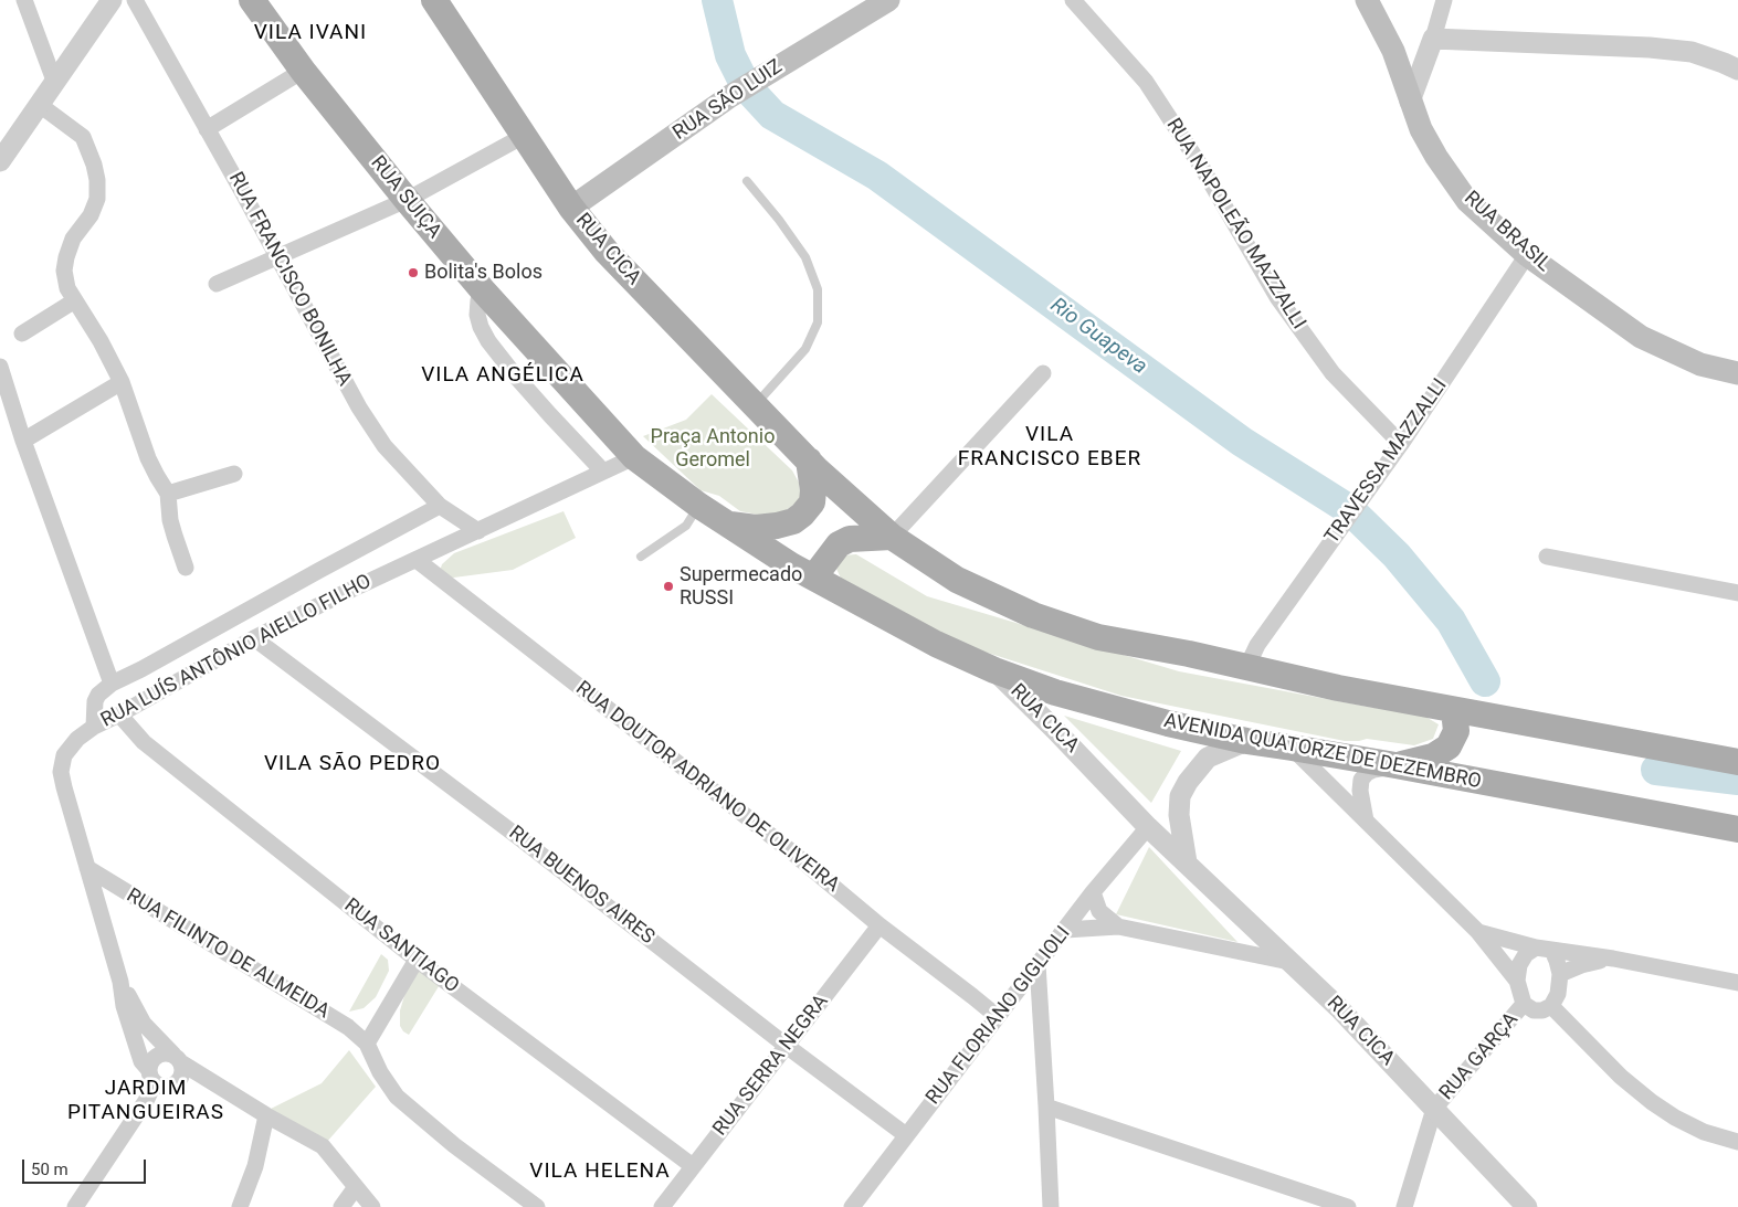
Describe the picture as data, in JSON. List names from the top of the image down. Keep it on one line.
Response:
{"streets":{"main road":["RUA SÃO LUIZ","RUA SUIÇA","RUA BRASIL","RUA CICA","AVENIDA QUATORZE DE DEZEMBRO"],"street":["RUA NAPOLEÃO MAZZALLI","RUA FRANCISCO BONILHA","TRAVESSA MAZZALLI","RUA LUÍS ANTÔNIO AIELLO FILHO","RUA DOUTOR ADRIANO DE OLIVEIRA","RUA BUENOS AIRES","RUA SANTIAGO","RUA FILINTO DE ALMEIDA","RUA FLORIANO GIGLIOLI","RUA GARÇA","RUA SERRA NEGRA"]},"crossings":[["RUA SÃO LUIZ","RUA CICA"],["RUA SUIÇA","RUA LUÍS ANTÔNIO AIELLO FILHO"],["RUA SUIÇA","AVENIDA QUATORZE DE DEZEMBRO"],["RUA NAPOLEÃO MAZZALLI","TRAVESSA MAZZALLI"],["RUA BRASIL","TRAVESSA MAZZALLI"],["RUA CICA","AVENIDA QUATORZE DE DEZEMBRO"],["RUA CICA","RUA FLORIANO GIGLIOLI"],["RUA CICA","RUA GARÇA"],["RUA FRANCISCO BONILHA","RUA LUÍS ANTÔNIO AIELLO FILHO"],["RUA LUÍS ANTÔNIO AIELLO FILHO","RUA DOUTOR ADRIANO DE OLIVEIRA"],["RUA LUÍS ANTÔNIO AIELLO FILHO","RUA BUENOS AIRES"],["RUA LUÍS ANTÔNIO AIELLO FILHO","RUA SANTIAGO"],["RUA LUÍS ANTÔNIO AIELLO FILHO","RUA FILINTO DE ALMEIDA"],["RUA DOUTOR ADRIANO DE OLIVEIRA","RUA FLORIANO GIGLIOLI"],["RUA DOUTOR ADRIANO DE OLIVEIRA","RUA SERRA NEGRA"],["RUA BUENOS AIRES","RUA FLORIANO GIGLIOLI"],["RUA BUENOS AIRES","RUA SERRA NEGRA"],["RUA SANTIAGO","RUA SERRA NEGRA"]],"districts":["VILA IVANI","VILA ANGÉLICA","VILA FRANCISCO EBER","VILA SÃO PEDRO","JARDIM PITANGUEIRAS","VILA HELENA"],"water":["Rio Guapeva"],"parks":["Praça Antonio Geromel"],"places":["Bolita's Bolos","Supermecado RUSSI"],"scale_bar":"50 m"}
